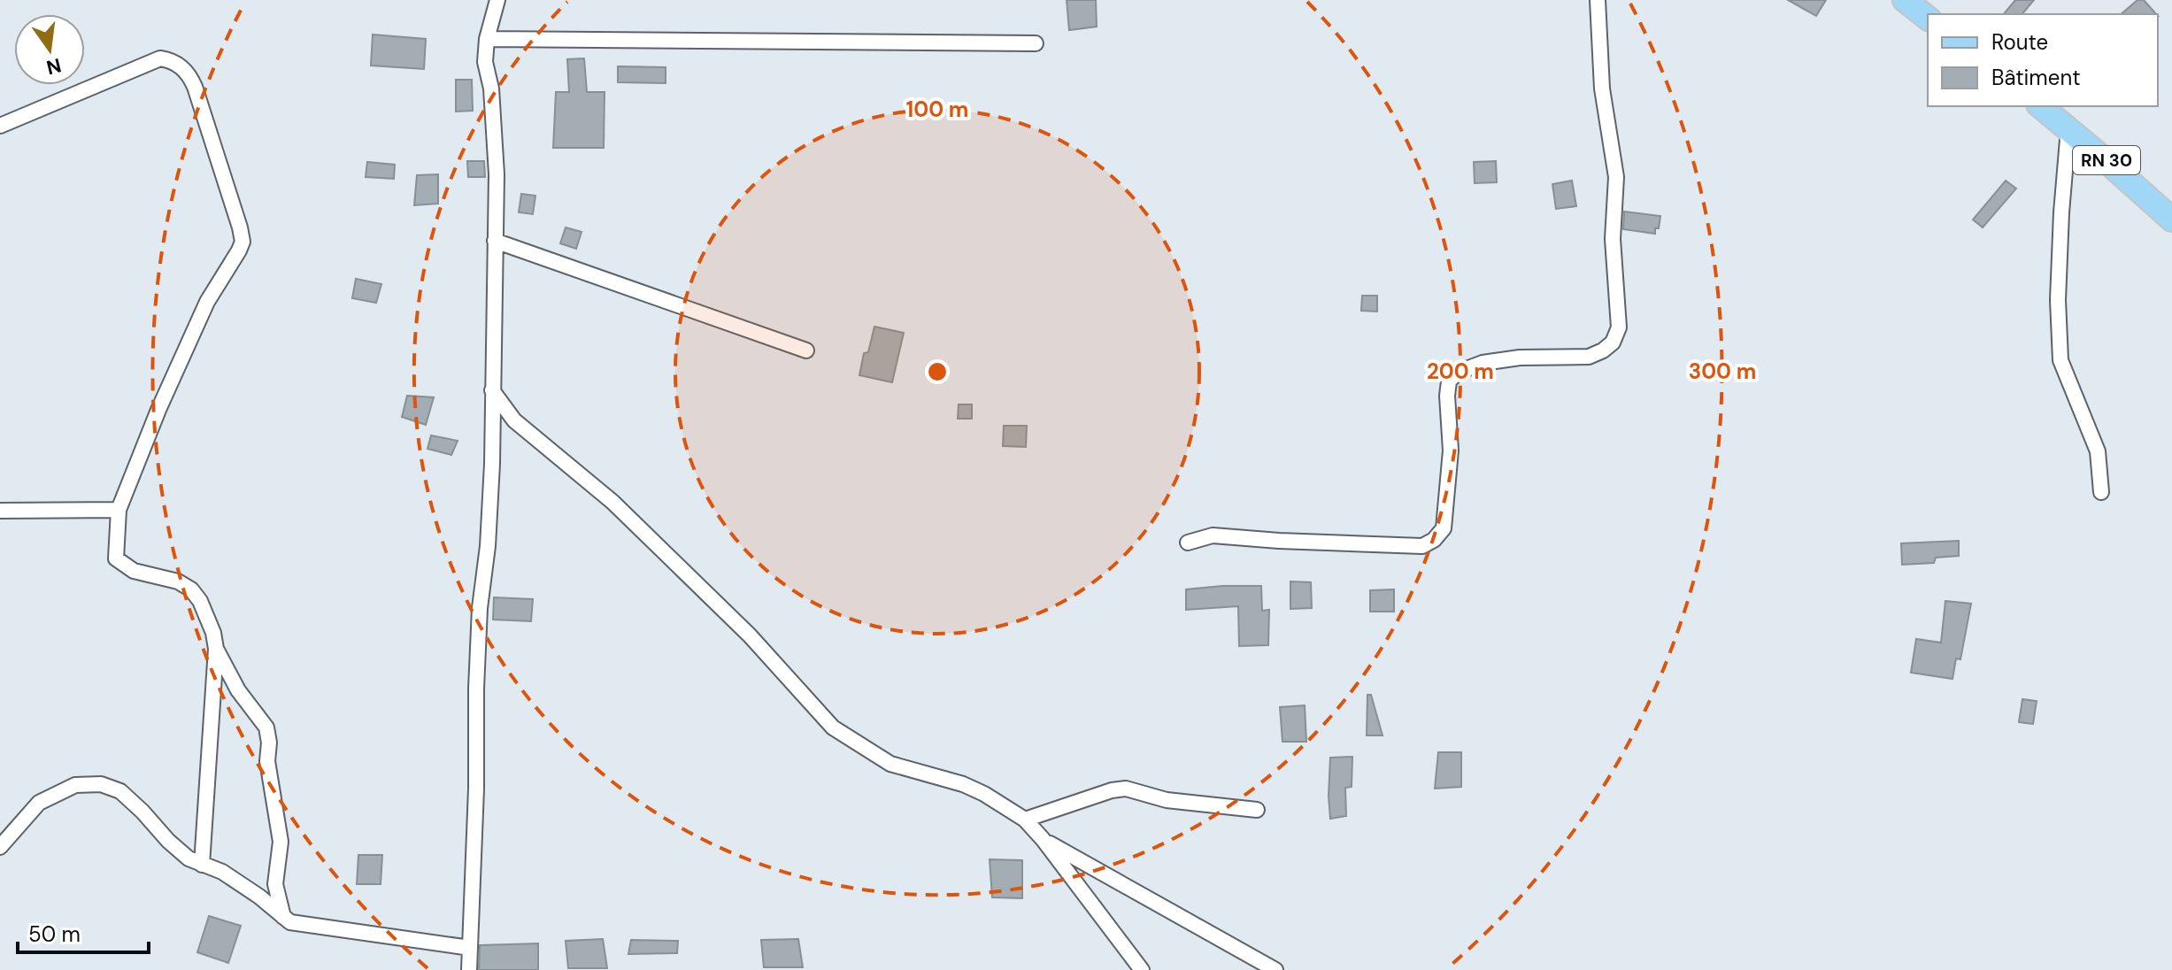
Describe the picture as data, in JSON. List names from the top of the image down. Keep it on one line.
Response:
{"streets":{"main road":["RN 30"]},"legend":["Route","Bâtiment"],"scale_bar":"50 m","north":"bottom","rings":["100 m","200 m","300 m"]}
